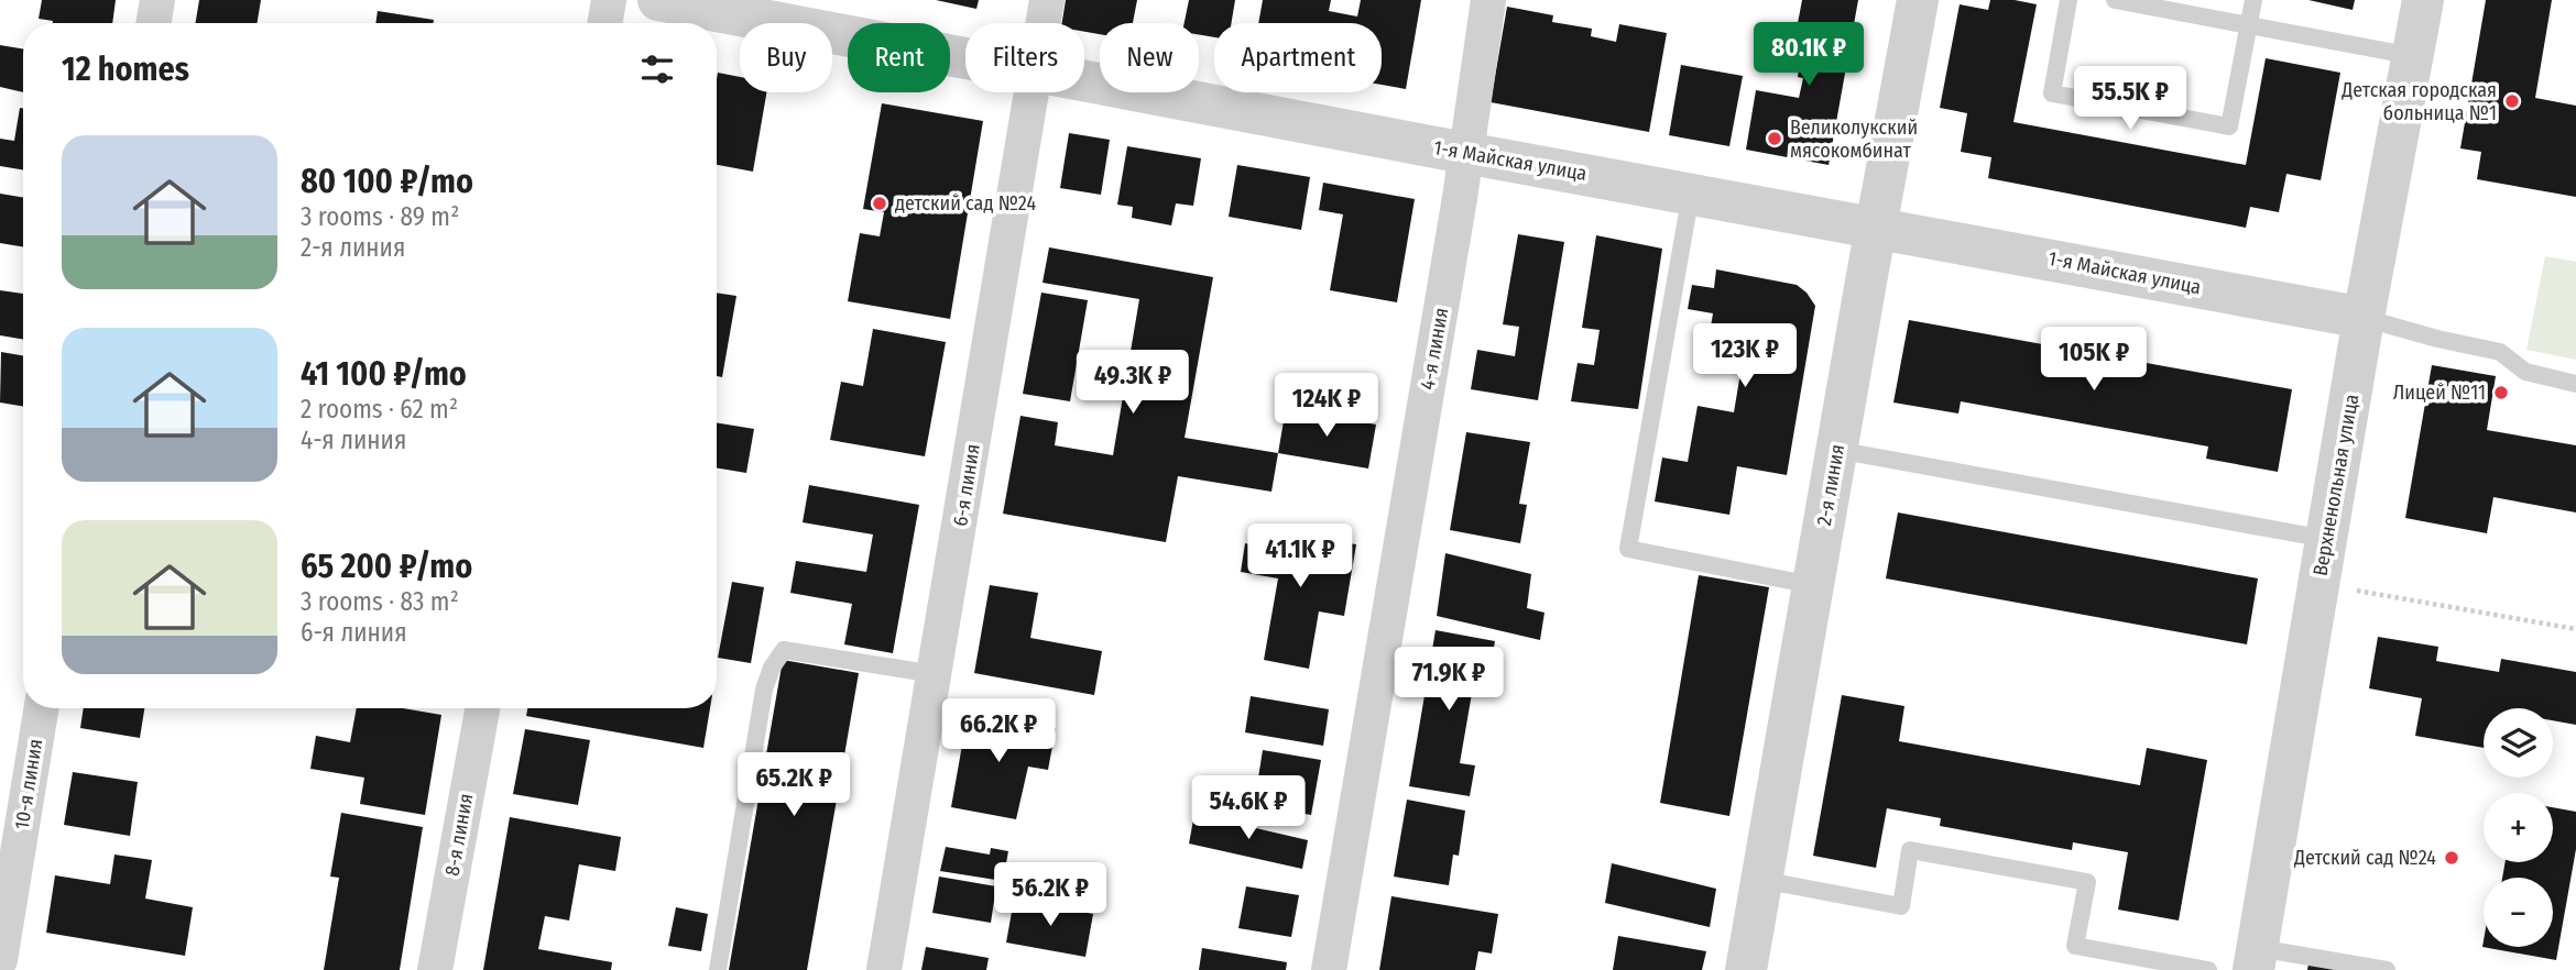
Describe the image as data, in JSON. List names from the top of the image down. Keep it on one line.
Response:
{"streets":{"street":["1-я Майская улица","4-я линия","6-я линия","2-я линия","Верхненольная улица","10-я линия","8-я линия"]},"crossings":[["1-я Майская улица","4-я линия"],["1-я Майская улица","2-я линия"],["1-я Майская улица","Верхненольная улица"]],"places":["Детская городская больница №1","Великолукский мясокомбинат","детский сад №24","Лицей №11","Детский сад №24"],"page":{"price":["80.1K ₽","55.5K ₽","123K ₽","105K ₽","49.3K ₽","124K ₽","41.1K ₽","71.9K ₽","66.2K ₽","65.2K ₽","54.6K ₽","56.2K ₽"],"chip":["Buy","Rent","Filters","New","Apartment"],"heading":"12 homes","list":[{"name":"80 100 ₽/mo","note":"3 rooms · 89 m² · 2-я линия"},{"name":"41 100 ₽/mo","note":"2 rooms · 62 m² · 4-я линия"},{"name":"65 200 ₽/mo","note":"3 rooms · 83 m² · 6-я линия"}],"map_buttons":["+","−"]}}
